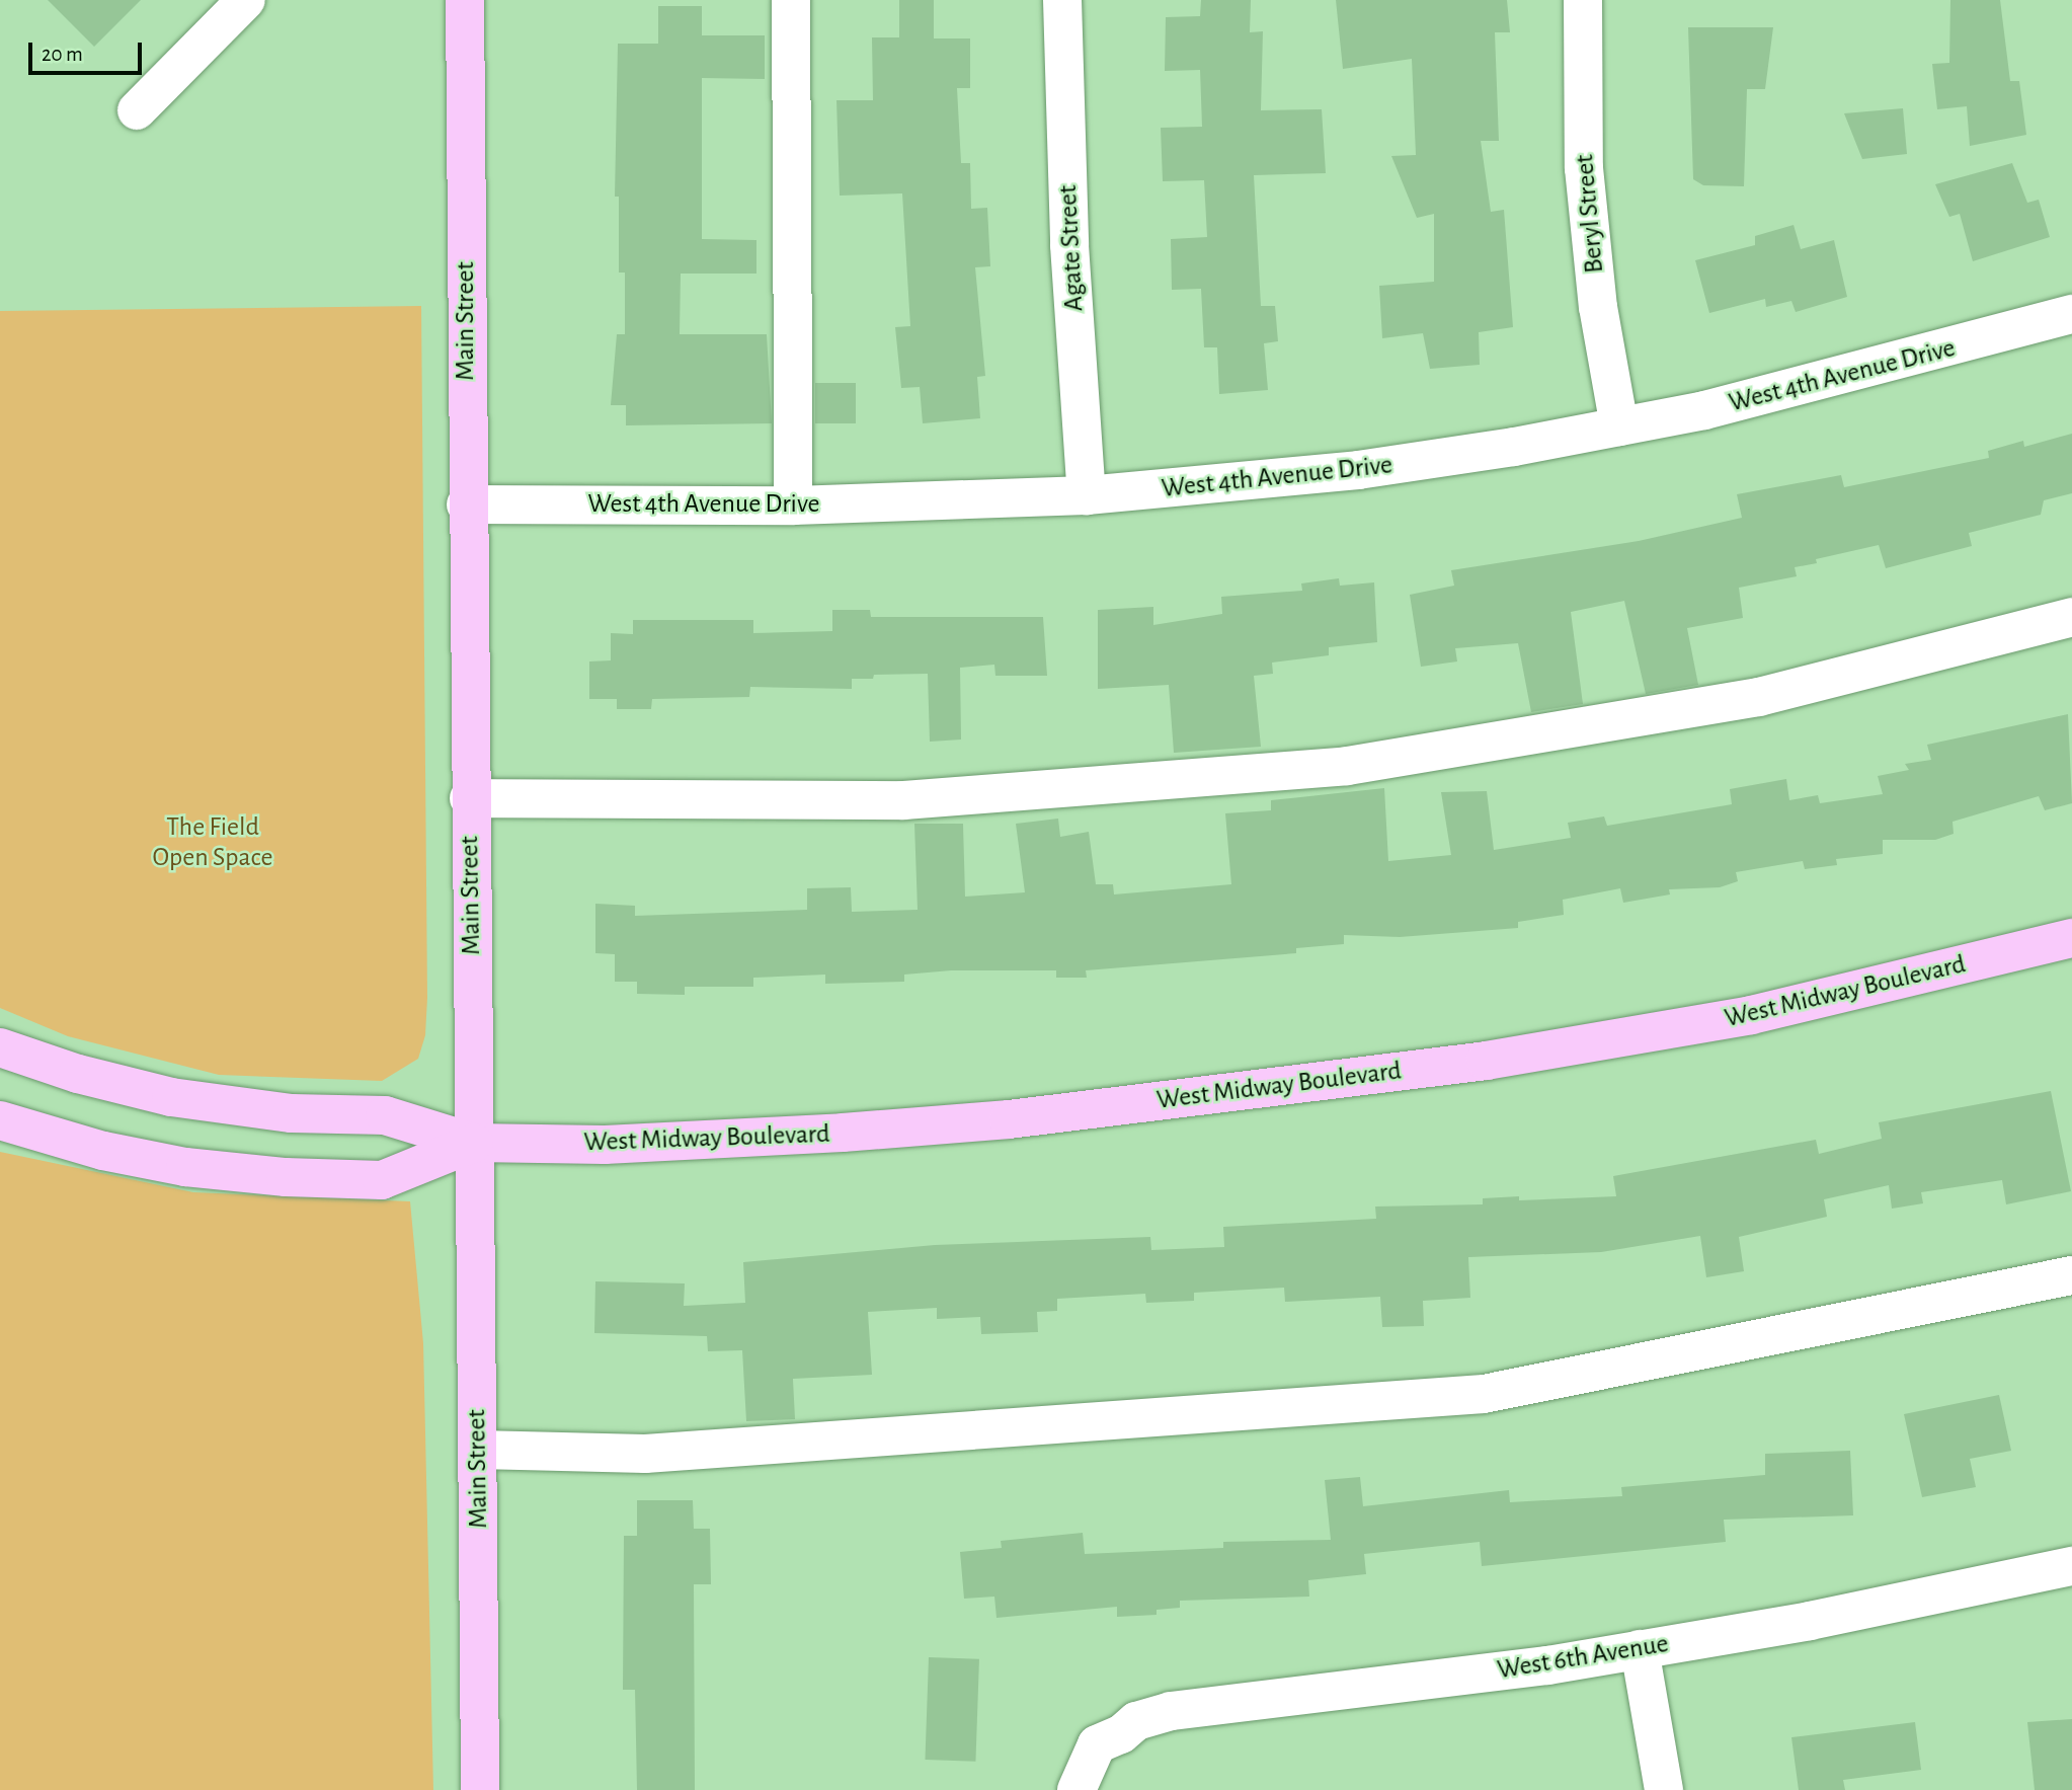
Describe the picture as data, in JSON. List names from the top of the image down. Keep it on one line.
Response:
{"streets":{"main road":["Main Street","West Midway Boulevard"],"street":["Beryl Street","Agate Street","West 4th Avenue Drive","West 6th Avenue"]},"crossings":[["Beryl Street","West 4th Avenue Drive"],["Agate Street","West 4th Avenue Drive"],["Main Street","West 4th Avenue Drive"],["Main Street","West Midway Boulevard"]],"parks":["The Field Open Space"],"scale_bar":"20 m"}
